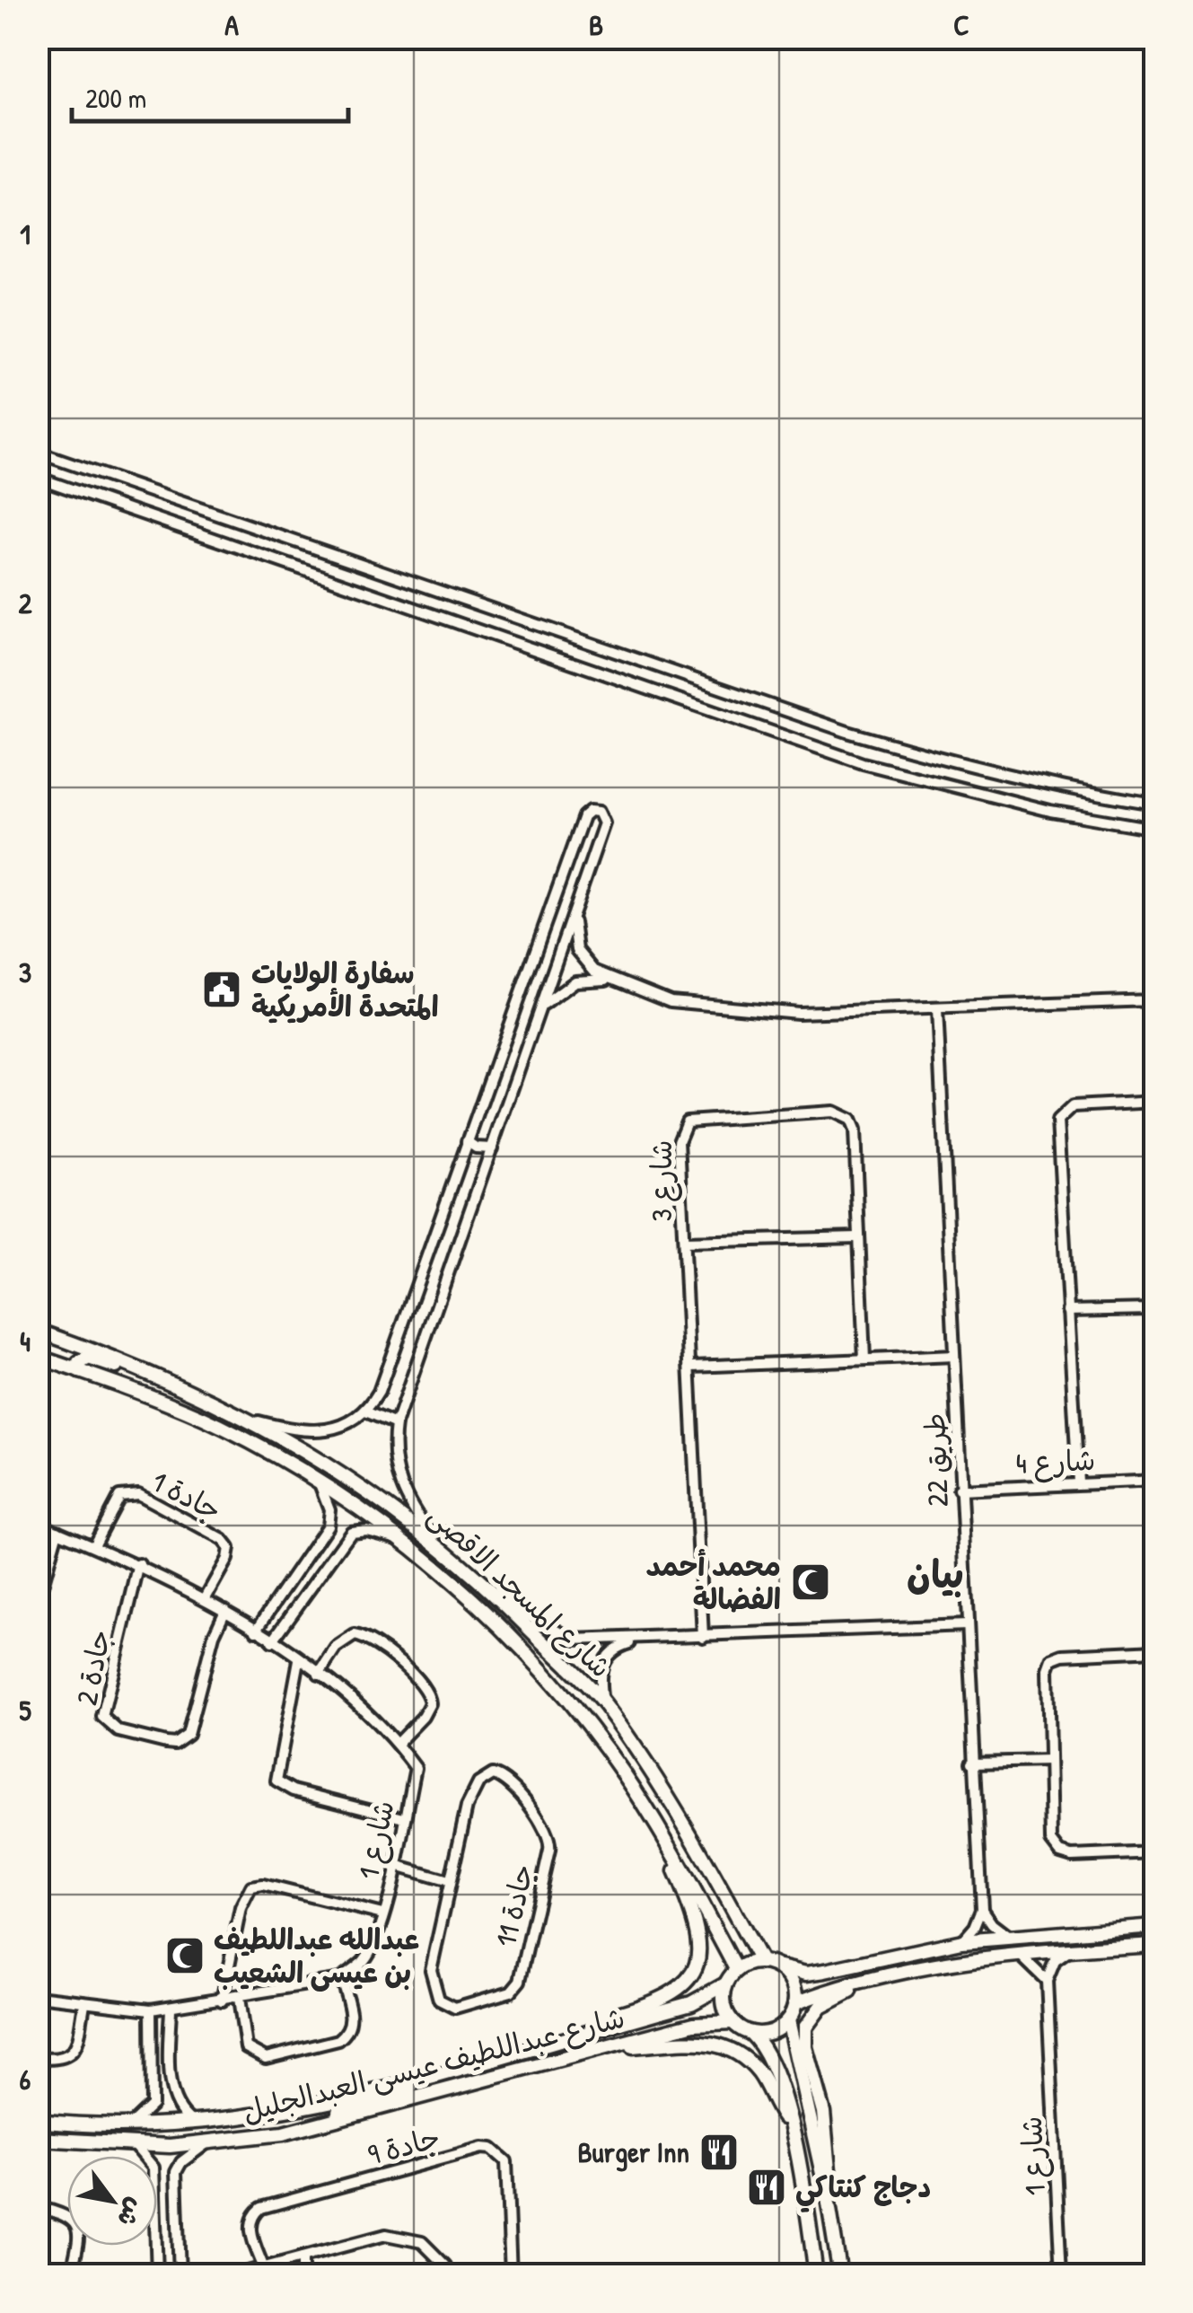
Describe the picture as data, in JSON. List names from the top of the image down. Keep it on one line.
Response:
{"streets":{"main road":["شارع المسجد الاقصى","شارع عبداللطيف عيسى العبدالجليل"],"street":["شارع 3","طريق 22","شارع 4","جادة 1","جادة 2","شارع 1","جادة 11","جادة 9"]},"crossings":[["طريق 22","شارع 4"],["جادة 1","شارع 1"],["شارع المسجد الاقصى","شارع عبداللطيف عيسى العبدالجليل"],["جادة 2","شارع 1"]],"districts":["بيان"],"places":{"public building":["سفارة الولايات المتحدة الأمريكية"],"mosque":["محمد أحمد الفضالة","عبدالله عبداللطيف بن عيسى الشعيب"],"restaurant":["Burger Inn","دجاج كنتاكي"]},"scale_bar":"200 m","north":"bottom right","grid":{"columns":["A","B","C"],"rows":["1","2","3","4","5","6"]}}
